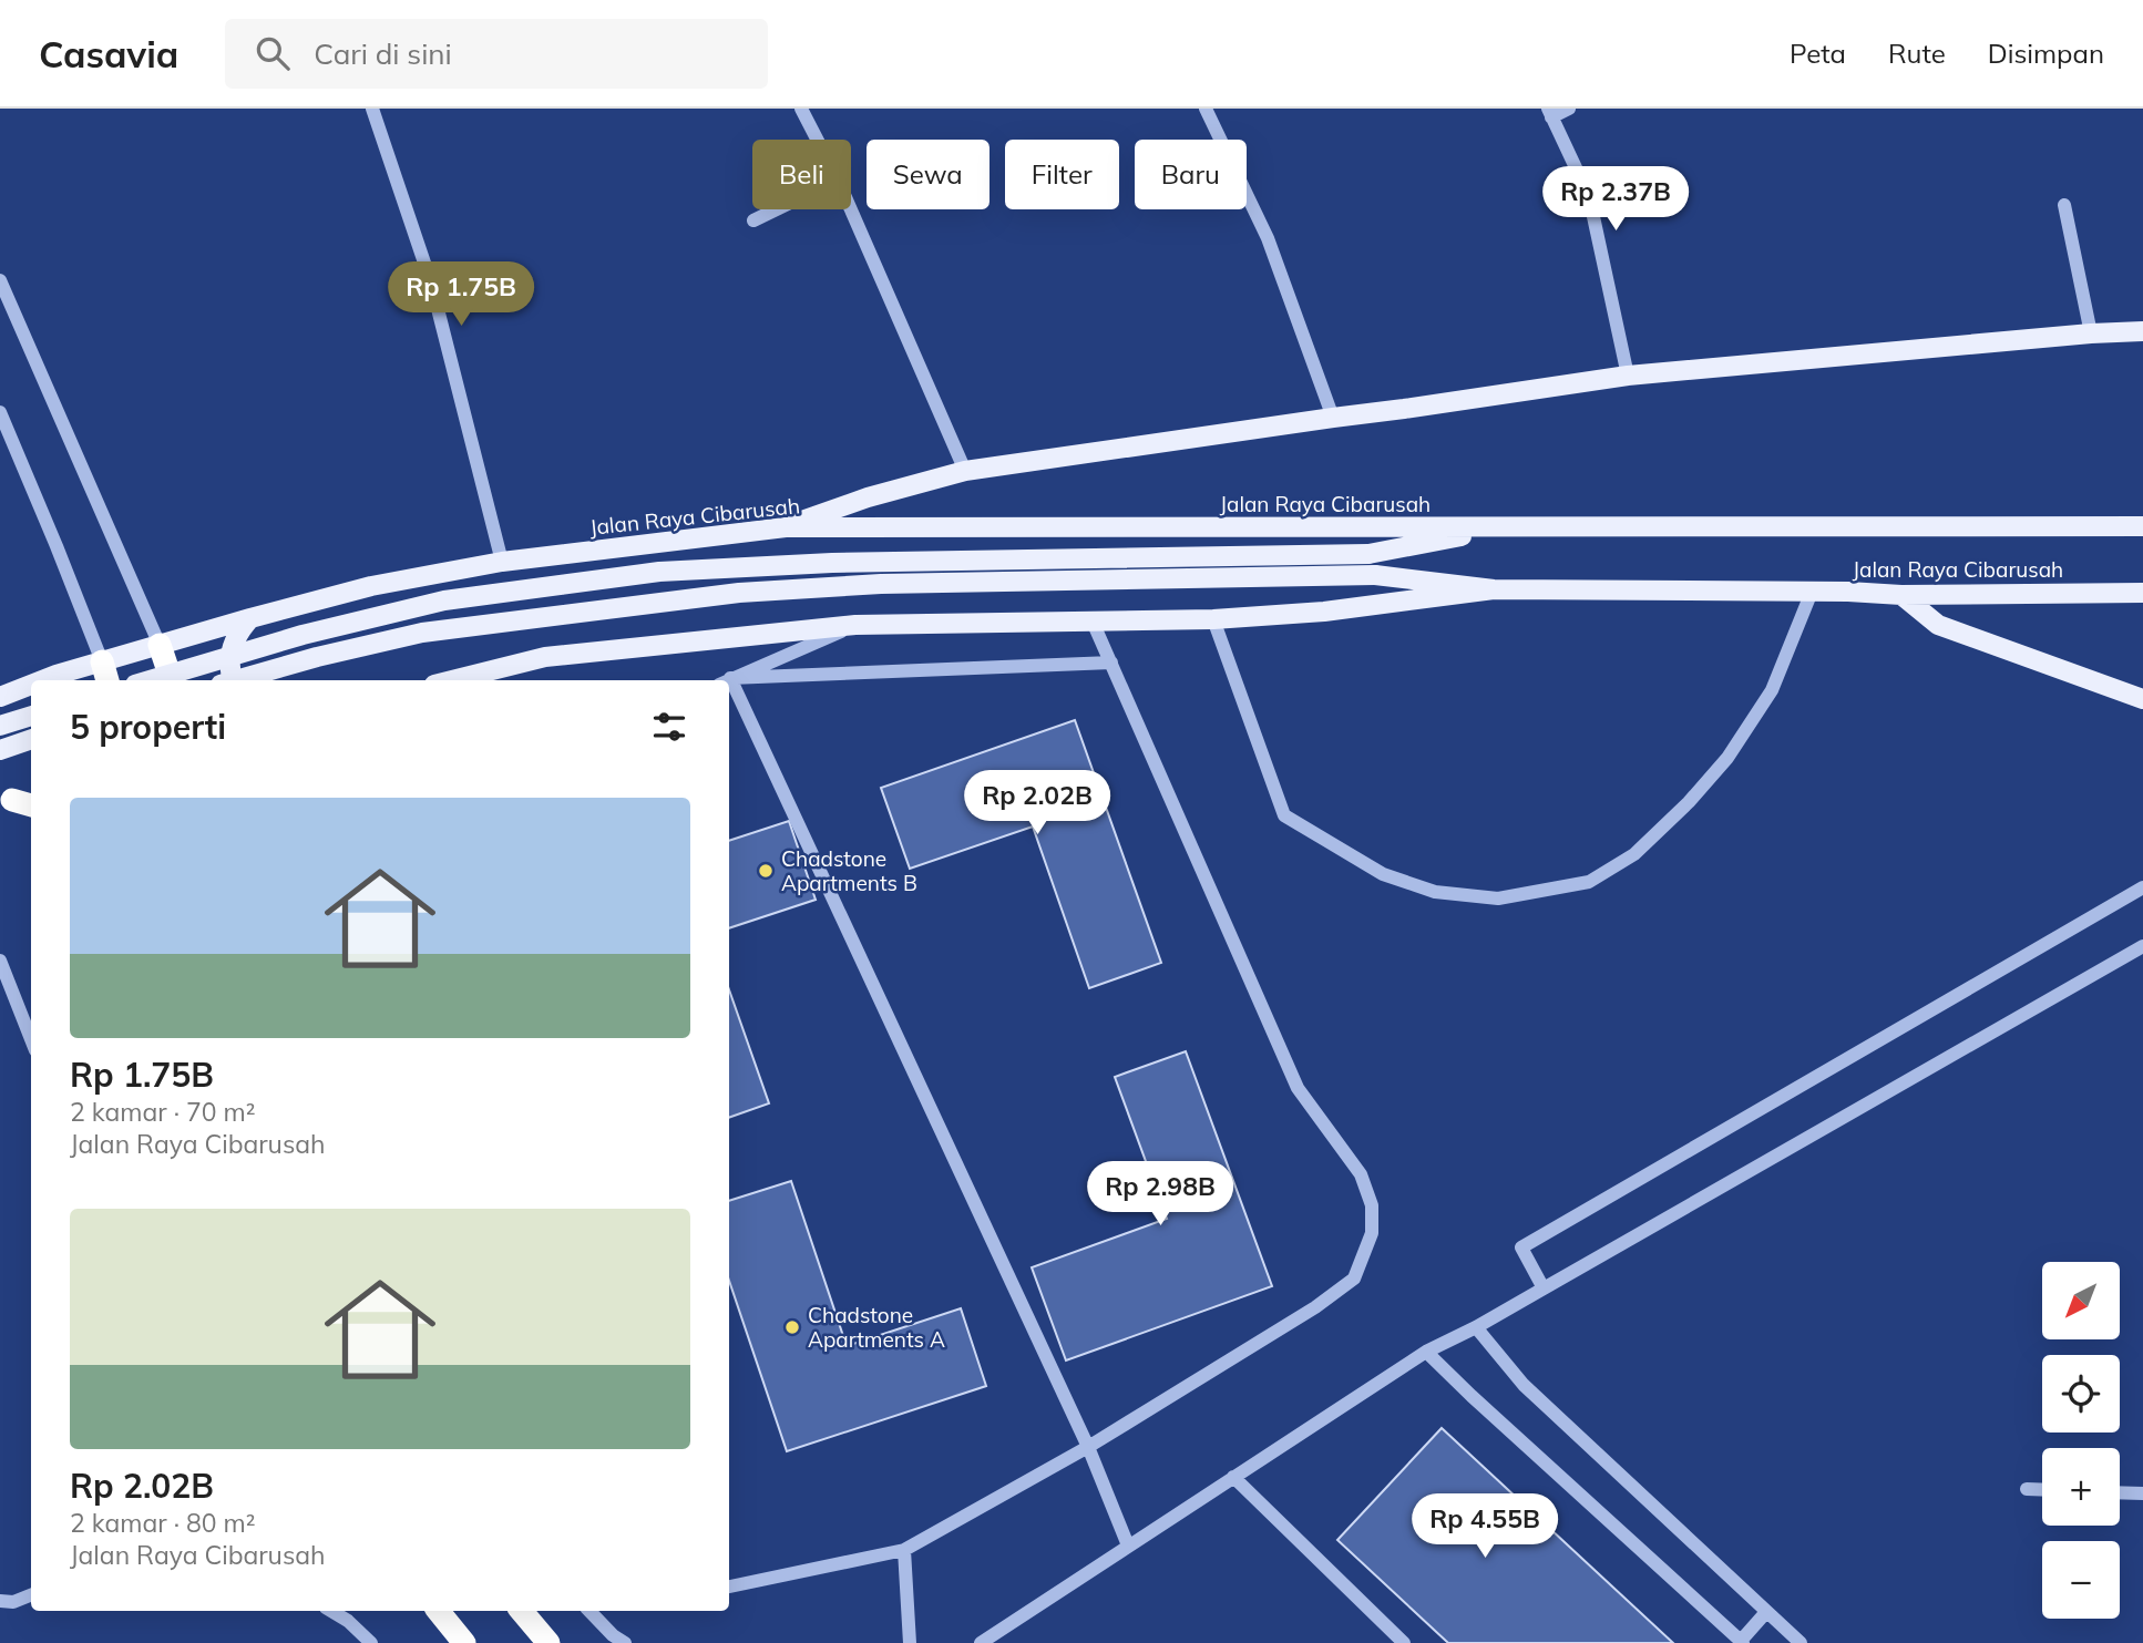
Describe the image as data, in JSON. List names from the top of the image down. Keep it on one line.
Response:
{"streets":{"main road":["Jalan Raya Cibarusah"]},"places":["Chadstone Apartments B","Chadstone Apartments A"],"north":"bottom left","page":{"header":"Casavia","search":"Cari di sini","nav":["Peta","Rute","Disimpan"],"chip":["Beli","Sewa","Filter","Baru"],"price":["Rp 2.37B","Rp 1.75B","Rp 2.02B","Rp 2.98B","Rp 4.55B"],"heading":"5 properti","list":[{"name":"Rp 1.75B","note":"2 kamar · 70 m² · Jalan Raya Cibarusah"},{"name":"Rp 2.02B","note":"2 kamar · 80 m² · Jalan Raya Cibarusah"}],"map_buttons":["+","−"]}}
